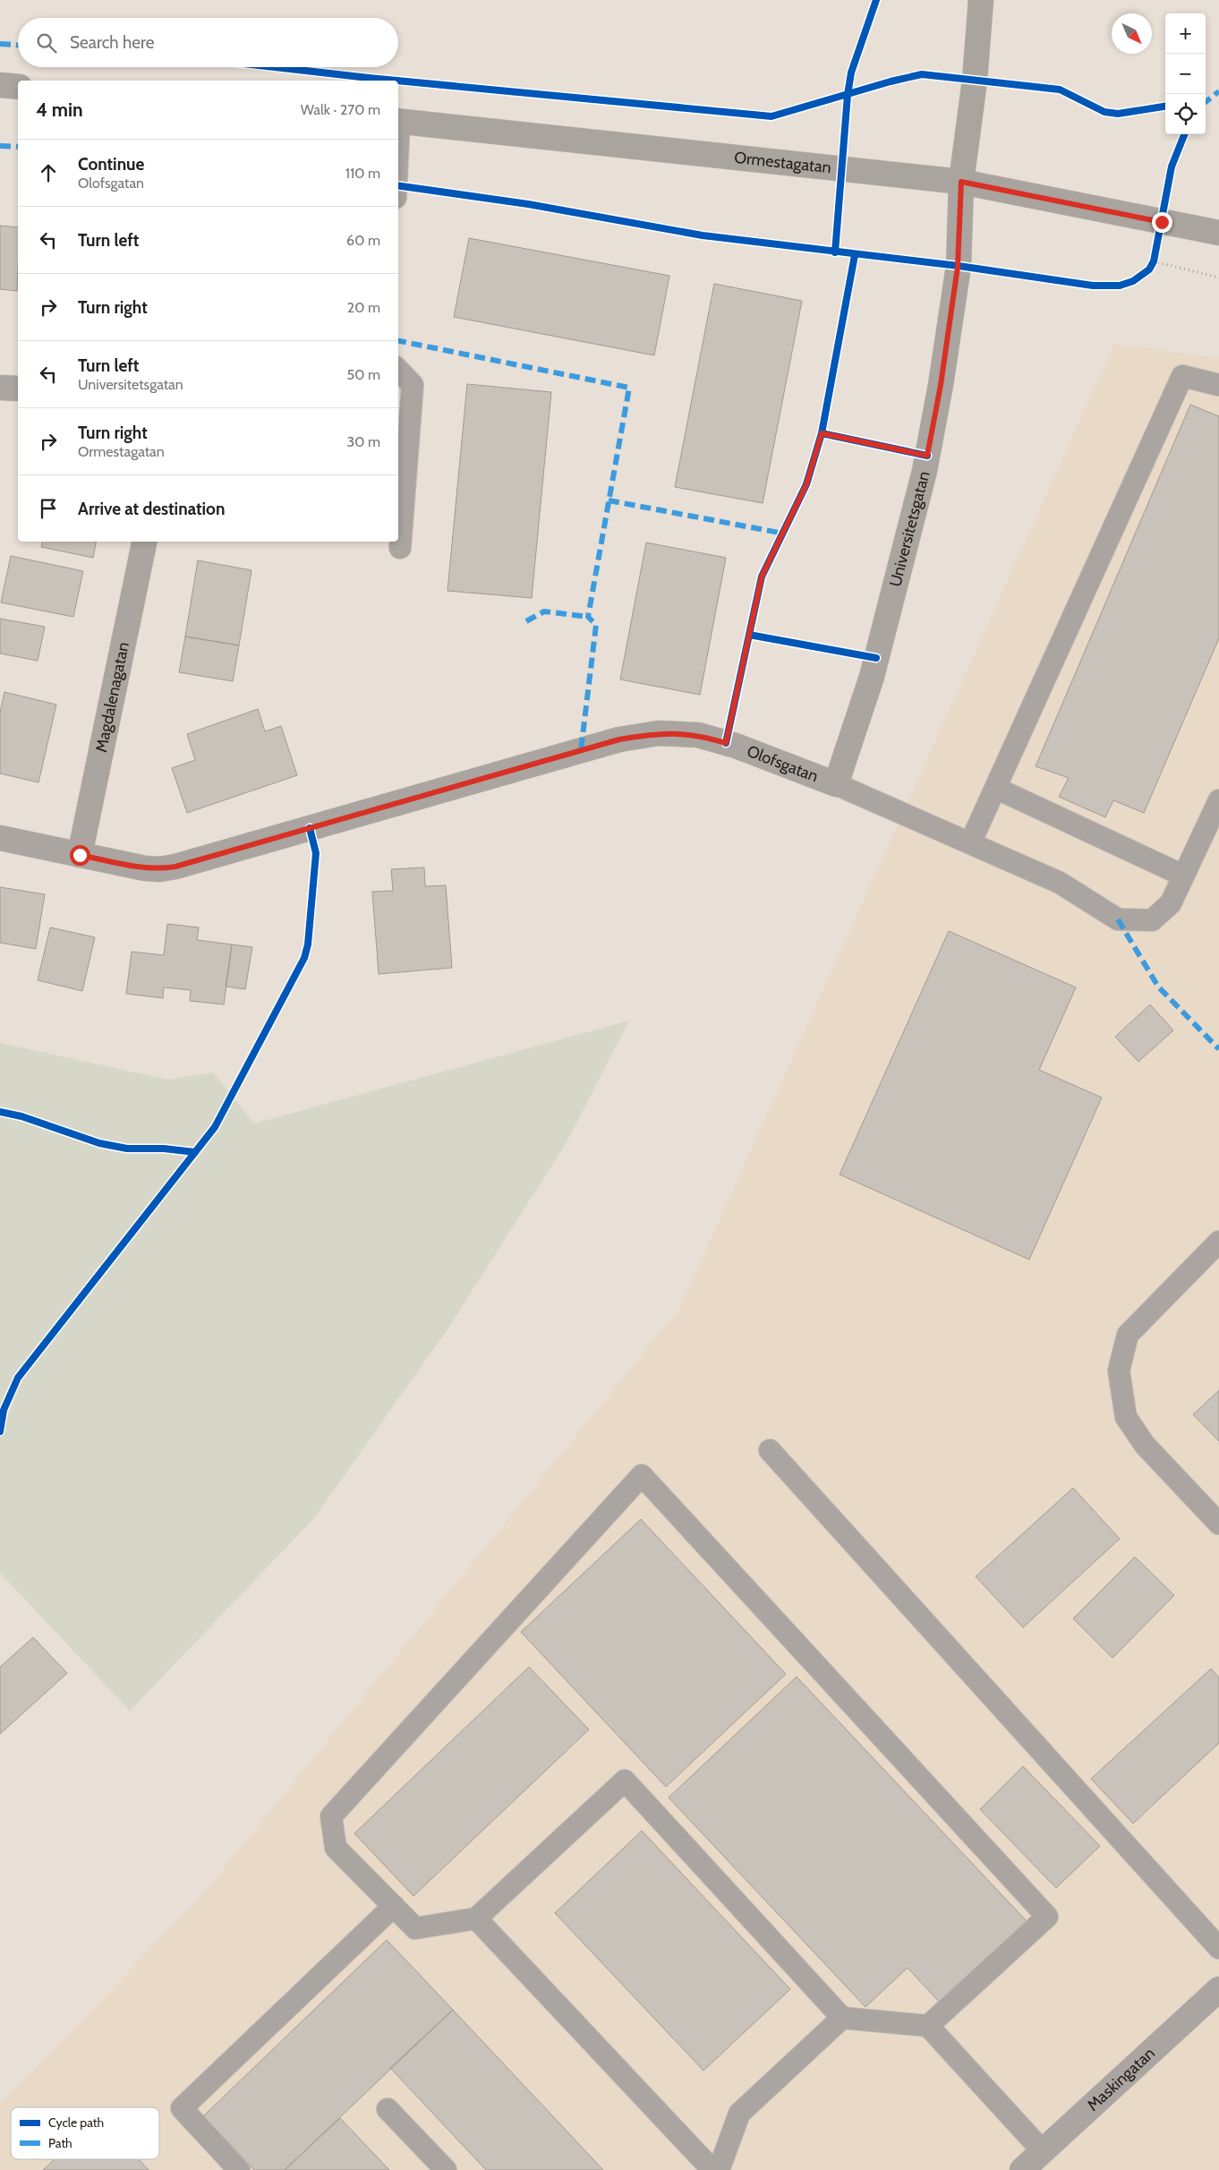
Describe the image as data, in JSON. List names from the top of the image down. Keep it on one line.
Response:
{"streets":{"street":["Ormestagatan","Universitetsgatan","Magdalenagatan","Olofsgatan","Maskingatan"]},"crossings":[["Ormestagatan","Universitetsgatan"],["Universitetsgatan","Olofsgatan"],["Magdalenagatan","Olofsgatan"]],"legend":["Cycle path","Path"],"north":"bottom right","page":{"map_buttons":["+","−"],"search":"Search here","heading":["4 min","Walk · 270 m"],"list":[["Continue","Olofsgatan","110 m"],["Turn left","60 m"],["Turn right","20 m"],["Turn left","Universitetsgatan","50 m"],["Turn right","Ormestagatan","30 m"],"Arrive at destination"]}}
